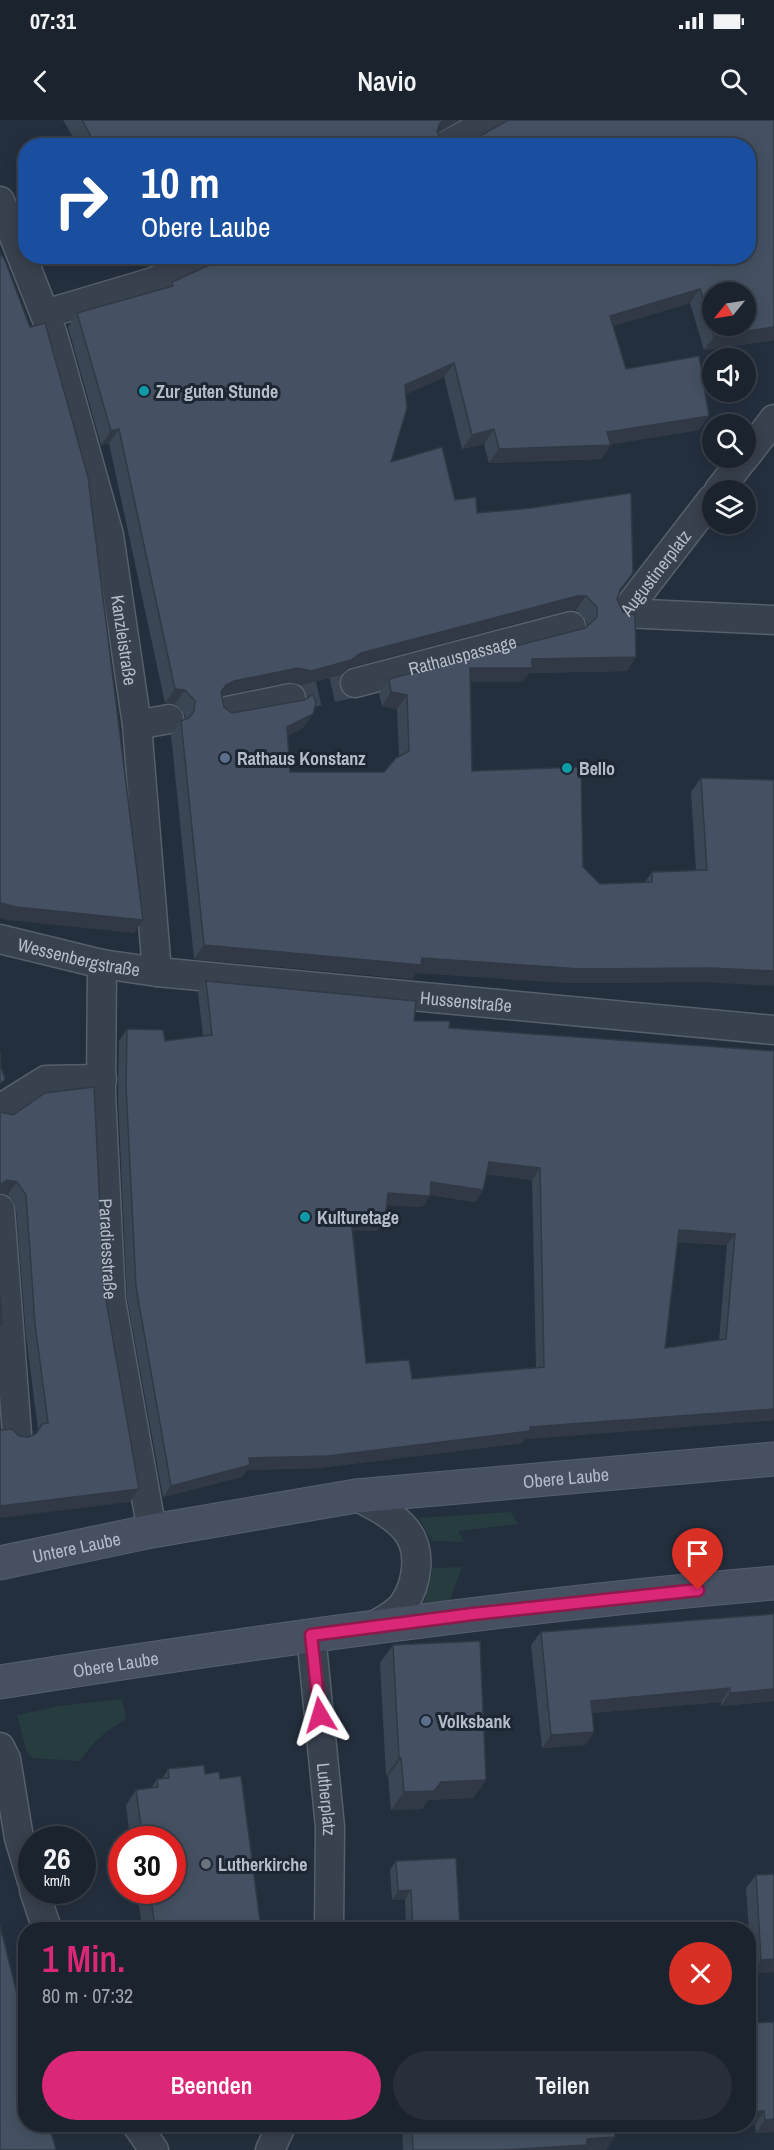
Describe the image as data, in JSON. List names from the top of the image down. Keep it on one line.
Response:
{"streets":{"main road":["Obere Laube","Untere Laube"],"street":["Augustinerplatz","Kanzleistraße","Rathauspassage","Wessenbergstraße","Hussenstraße","Paradiesstraße","Lutherplatz"]},"crossings":[["Kanzleistraße","Wessenbergstraße"],["Kanzleistraße","Hussenstraße"],["Wessenbergstraße","Hussenstraße"],["Wessenbergstraße","Paradiesstraße"],["Paradiesstraße","Obere Laube"],["Paradiesstraße","Untere Laube"],["Obere Laube","Untere Laube"],["Obere Laube","Lutherplatz"]],"places":["Zur guten Stunde","Rathaus Konstanz","Bello","Kulturetage","Volksbank","Lutherkirche"],"north":"bottom left","page":{"status":"07:31","header":"Navio","turn":["10 m","Obere Laube"],"speed":"26 km/h","limit":"30","heading":["1 Min.","80 m · 07:32"],"buttons":["Beenden","Teilen"]}}
